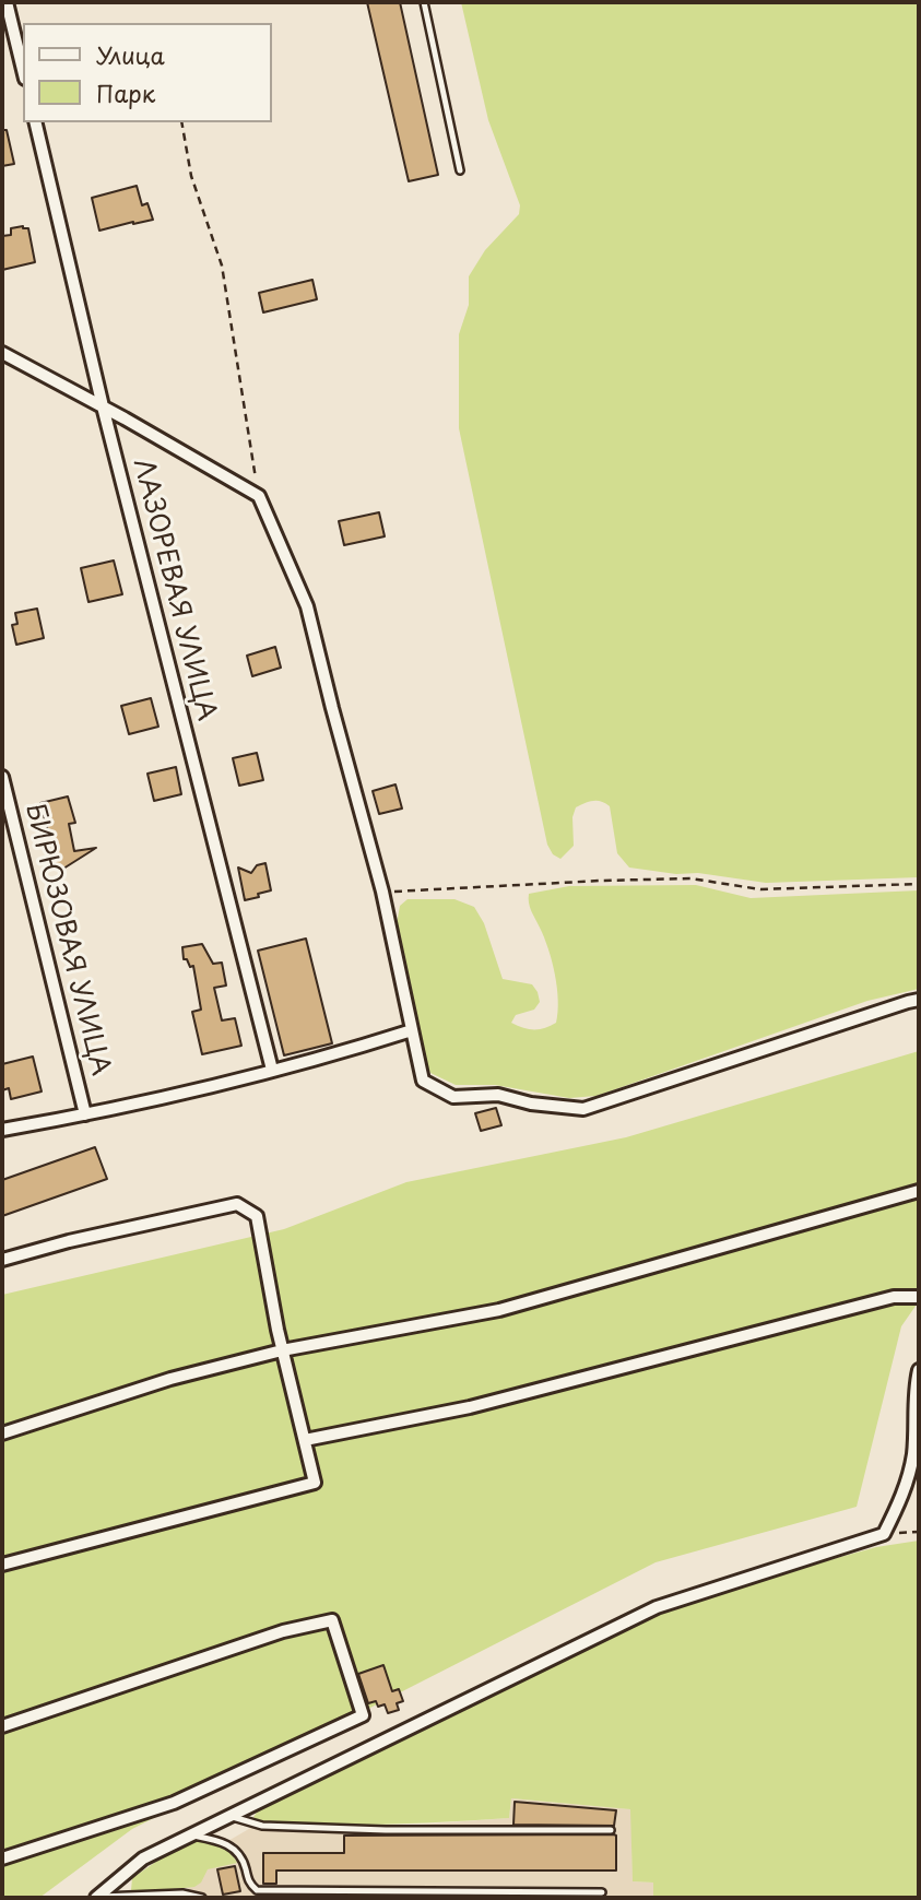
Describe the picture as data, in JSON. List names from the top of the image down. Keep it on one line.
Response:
{"streets":{"street":["ЛАЗОРЕВАЯ УЛИЦА","БИРЮЗОВАЯ УЛИЦА"]},"legend":["Улица","Парк"]}
